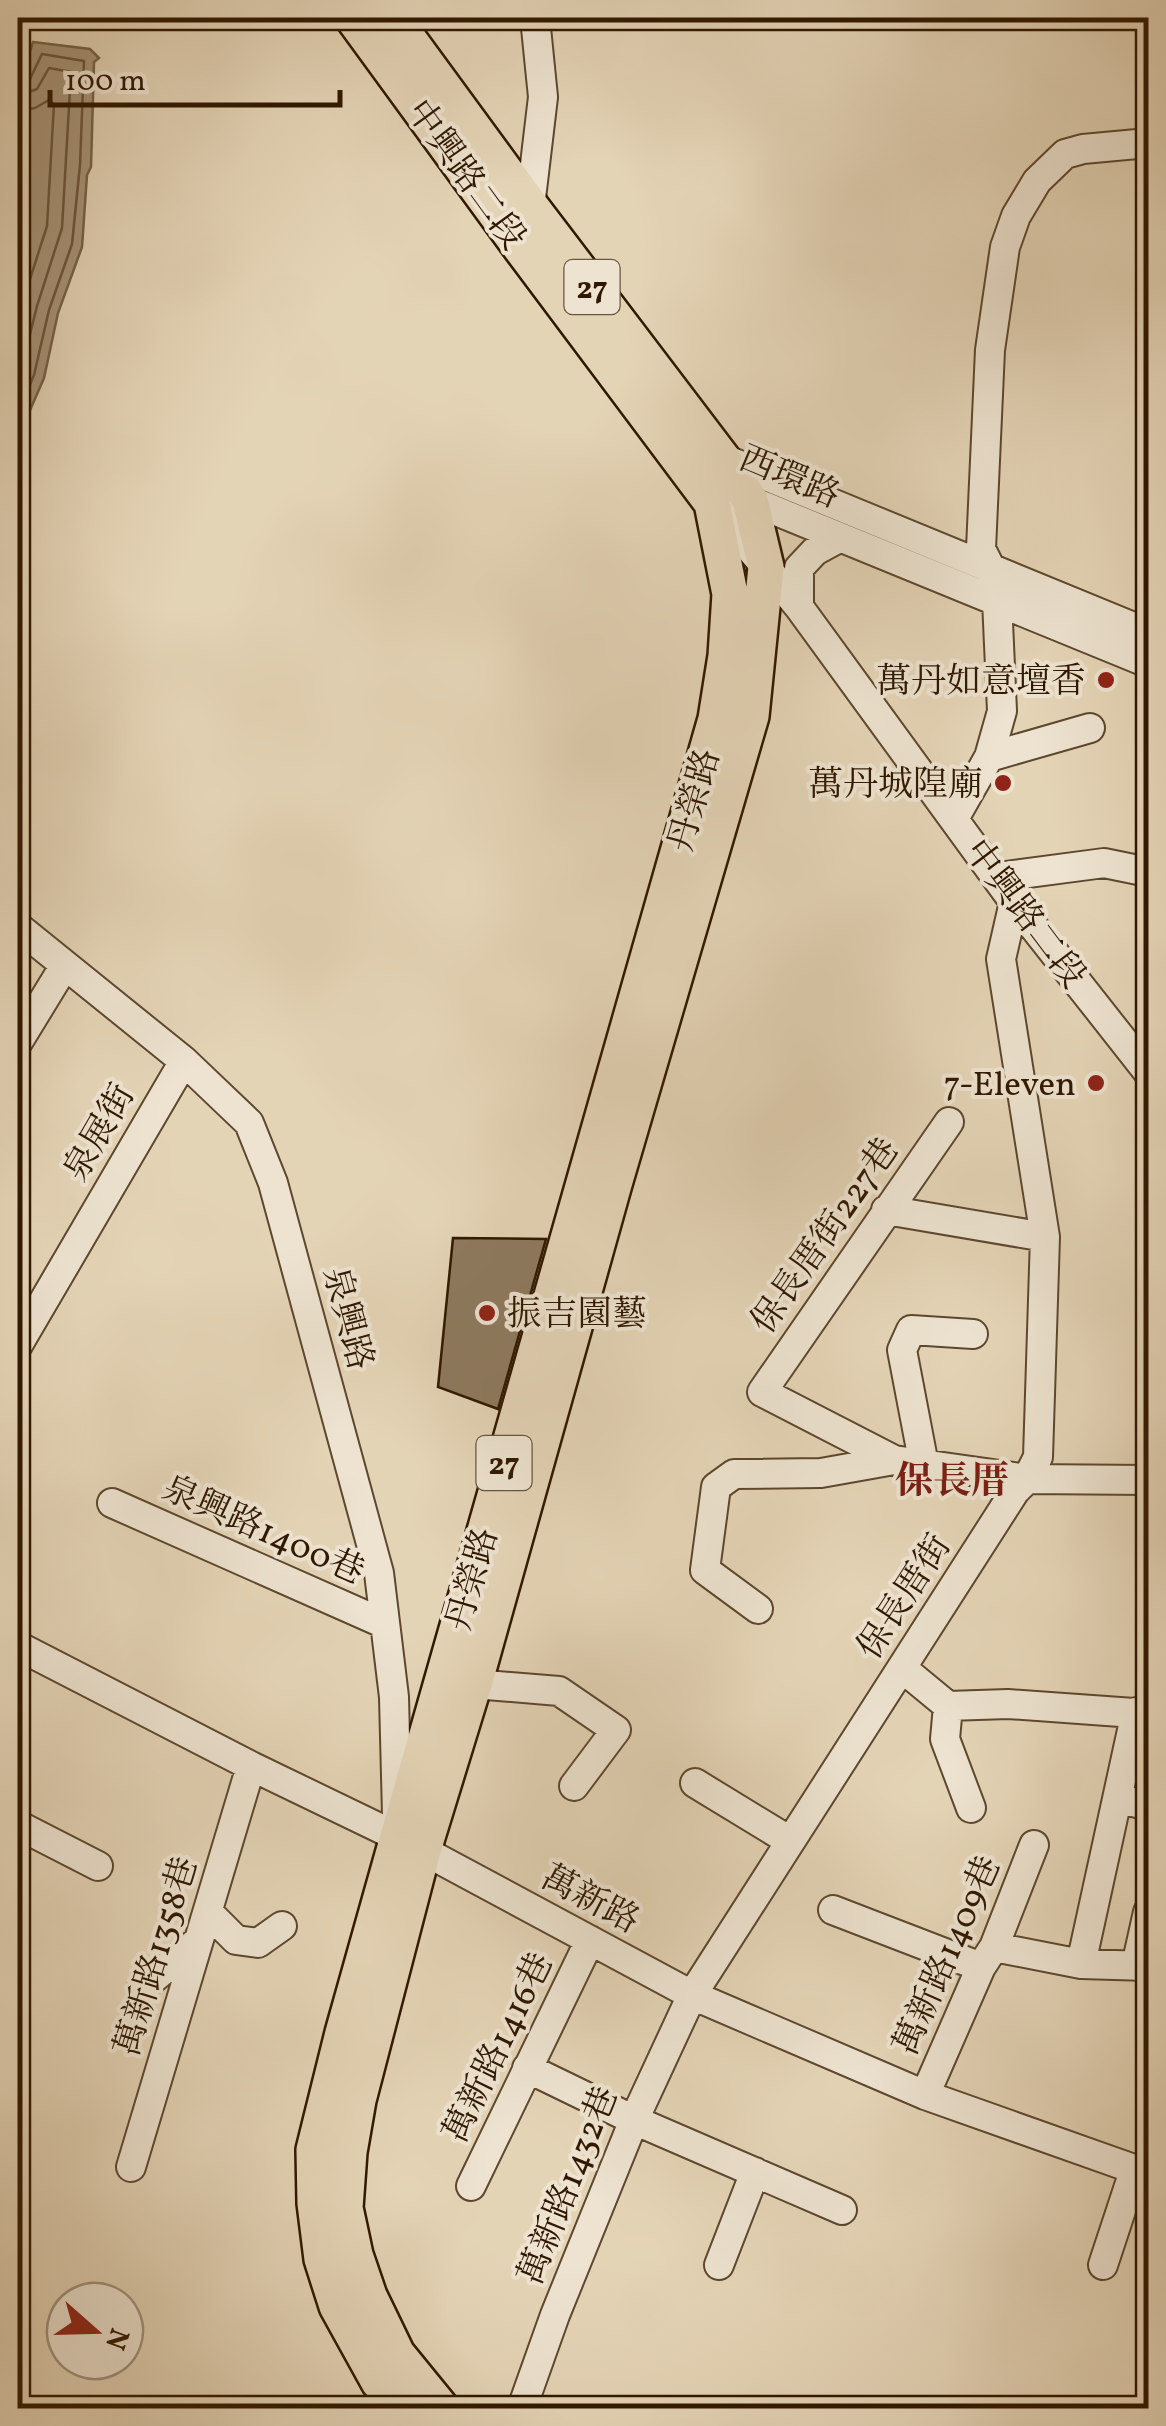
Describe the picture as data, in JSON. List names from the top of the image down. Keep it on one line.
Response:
{"streets":{"main road":["中興路二段","27","丹榮路"],"street":["西環路","泉展街","保長厝街227巷","泉興路","泉興路1400巷","保長厝街","萬新路","萬新路1409巷","萬新路1358巷","萬新路1416巷","萬新路1432巷"]},"crossings":[["中興路二段","西環路"],["中興路二段","丹榮路"],["中興路二段","保長厝街"],["西環路","丹榮路"],["丹榮路","泉興路"],["丹榮路","萬新路"],["泉展街","泉興路"],["泉興路","泉興路1400巷"],["泉興路","萬新路"],["保長厝街","萬新路"],["保長厝街","萬新路1432巷"],["萬新路","萬新路1409巷"],["萬新路","萬新路1358巷"],["萬新路","萬新路1416巷"],["萬新路","萬新路1432巷"]],"districts":["保長厝"],"places":["萬丹如意壇香","萬丹城隍廟","7-Eleven","振吉園藝"],"scale_bar":"100 m","north":"right"}
